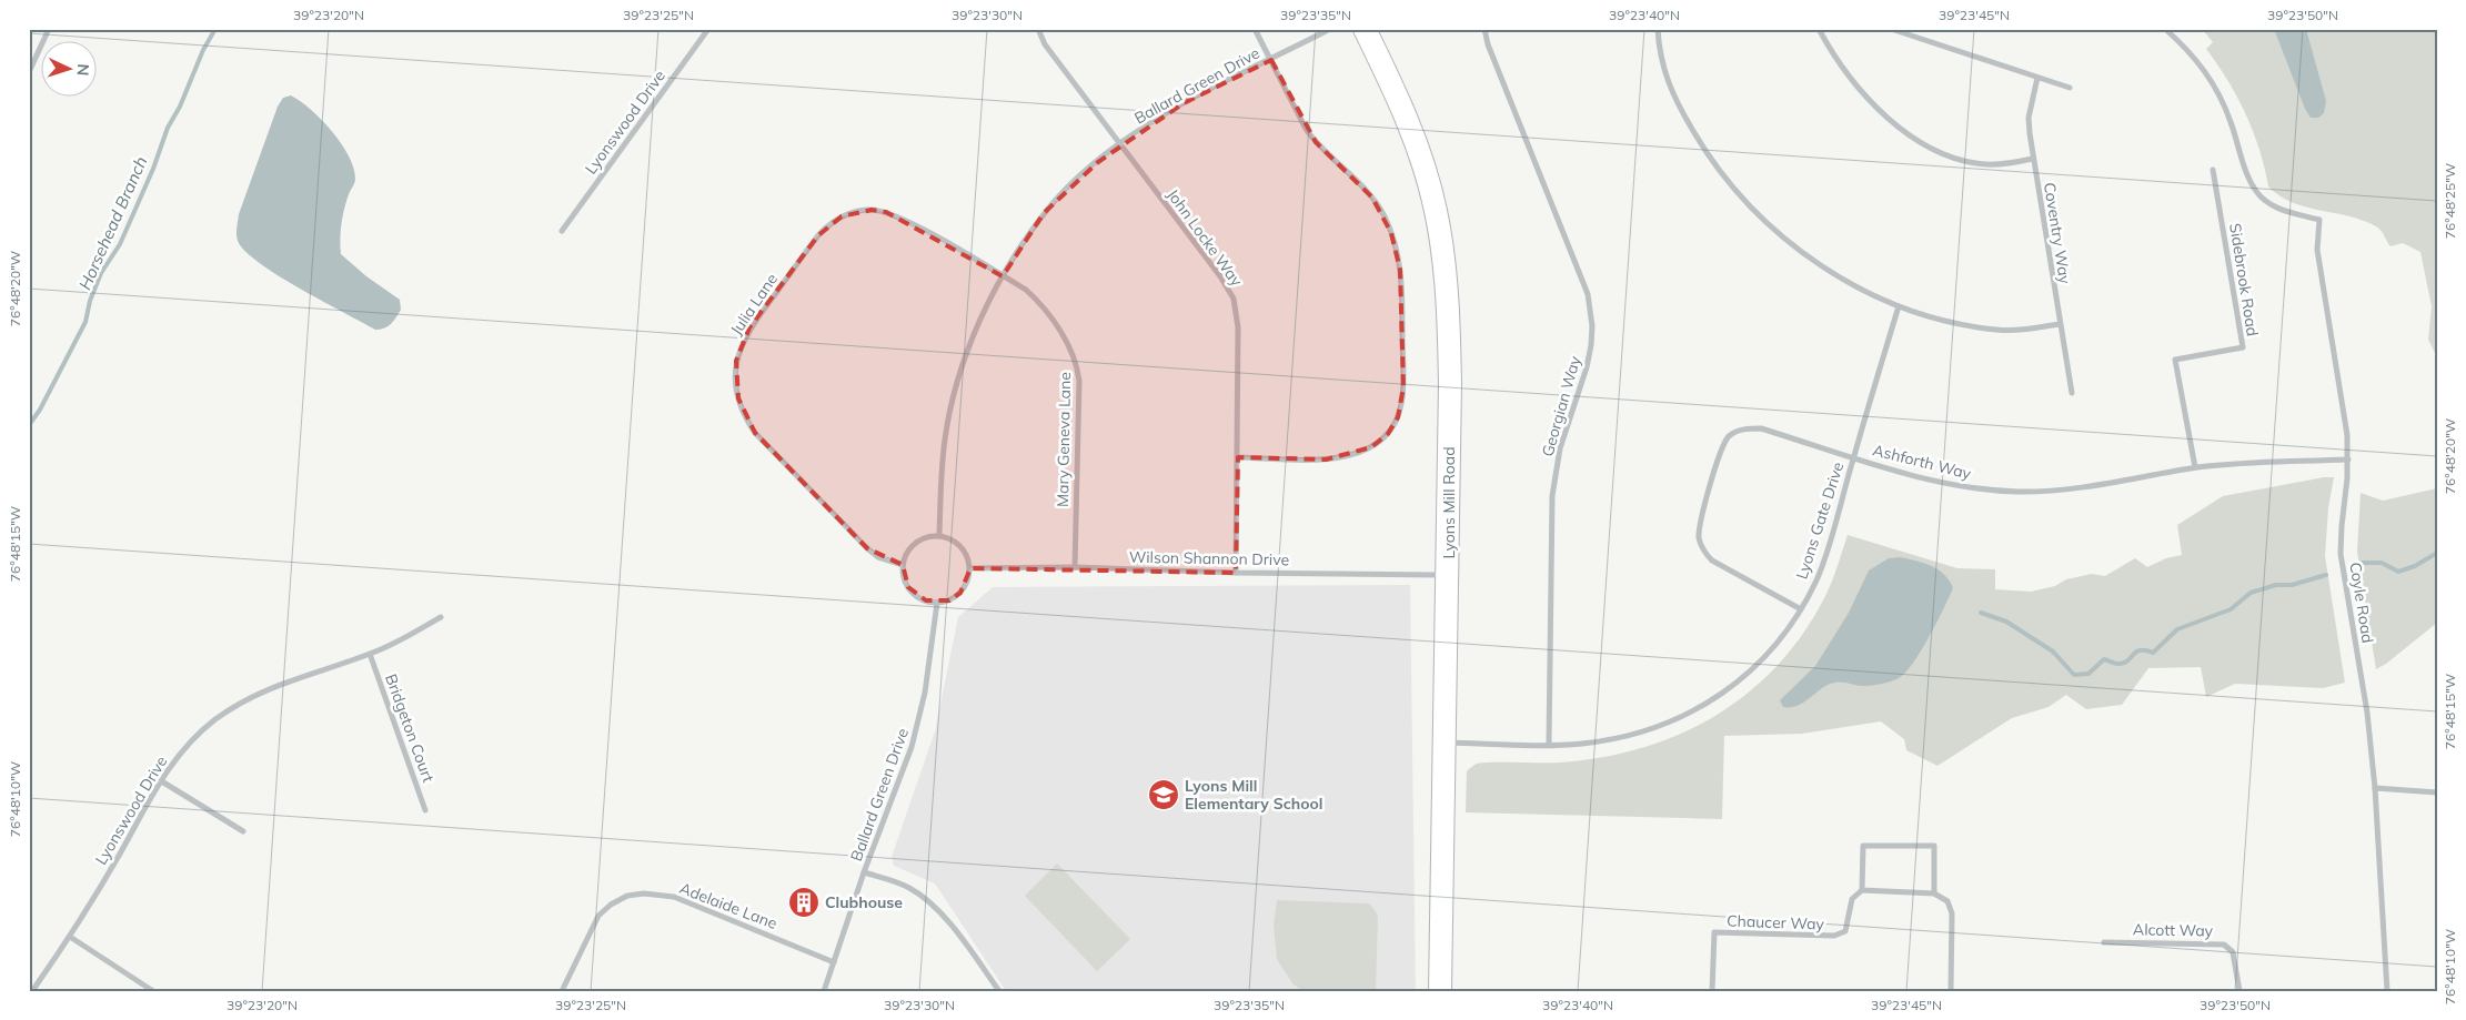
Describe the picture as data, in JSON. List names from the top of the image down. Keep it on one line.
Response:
{"streets":{"main road":["Lyons Mill Road"],"street":["Ballard Green Drive","Lyonswood Drive","Coventry Way","John Locke Way","Sidebrook Road","Julia Lane","Georgian Way","Mary Geneva Lane","Ashforth Way","Lyons Gate Drive","Wilson Shannon Drive","Coyle Road","Bridgeton Court","Adelaide Lane","Chaucer Way","Alcott Way"]},"crossings":[["Ballard Green Drive","John Locke Way"],["Ballard Green Drive","Julia Lane"],["Ballard Green Drive","Mary Geneva Lane"],["Ballard Green Drive","Wilson Shannon Drive"],["Ballard Green Drive","Adelaide Lane"],["Lyonswood Drive","Bridgeton Court"],["John Locke Way","Wilson Shannon Drive"],["Sidebrook Road","Ashforth Way"],["Julia Lane","Mary Geneva Lane"],["Julia Lane","Wilson Shannon Drive"],["Georgian Way","Lyons Gate Drive"],["Mary Geneva Lane","Wilson Shannon Drive"],["Ashforth Way","Lyons Gate Drive"],["Ashforth Way","Coyle Road"],["Lyons Mill Road","Lyons Gate Drive"],["Lyons Mill Road","Wilson Shannon Drive"]],"water":["Horsehead Branch"],"places":{"school or university":["Lyons Mill Elementary School"],"building":["Clubhouse"]},"north":"right","coordinates":["39°23'20\"N","39°23'25\"N","39°23'30\"N","39°23'35\"N","39°23'40\"N","39°23'45\"N","39°23'50\"N","76°48'25\"W","76°48'20\"W","76°48'15\"W","76°48'10\"W"]}
